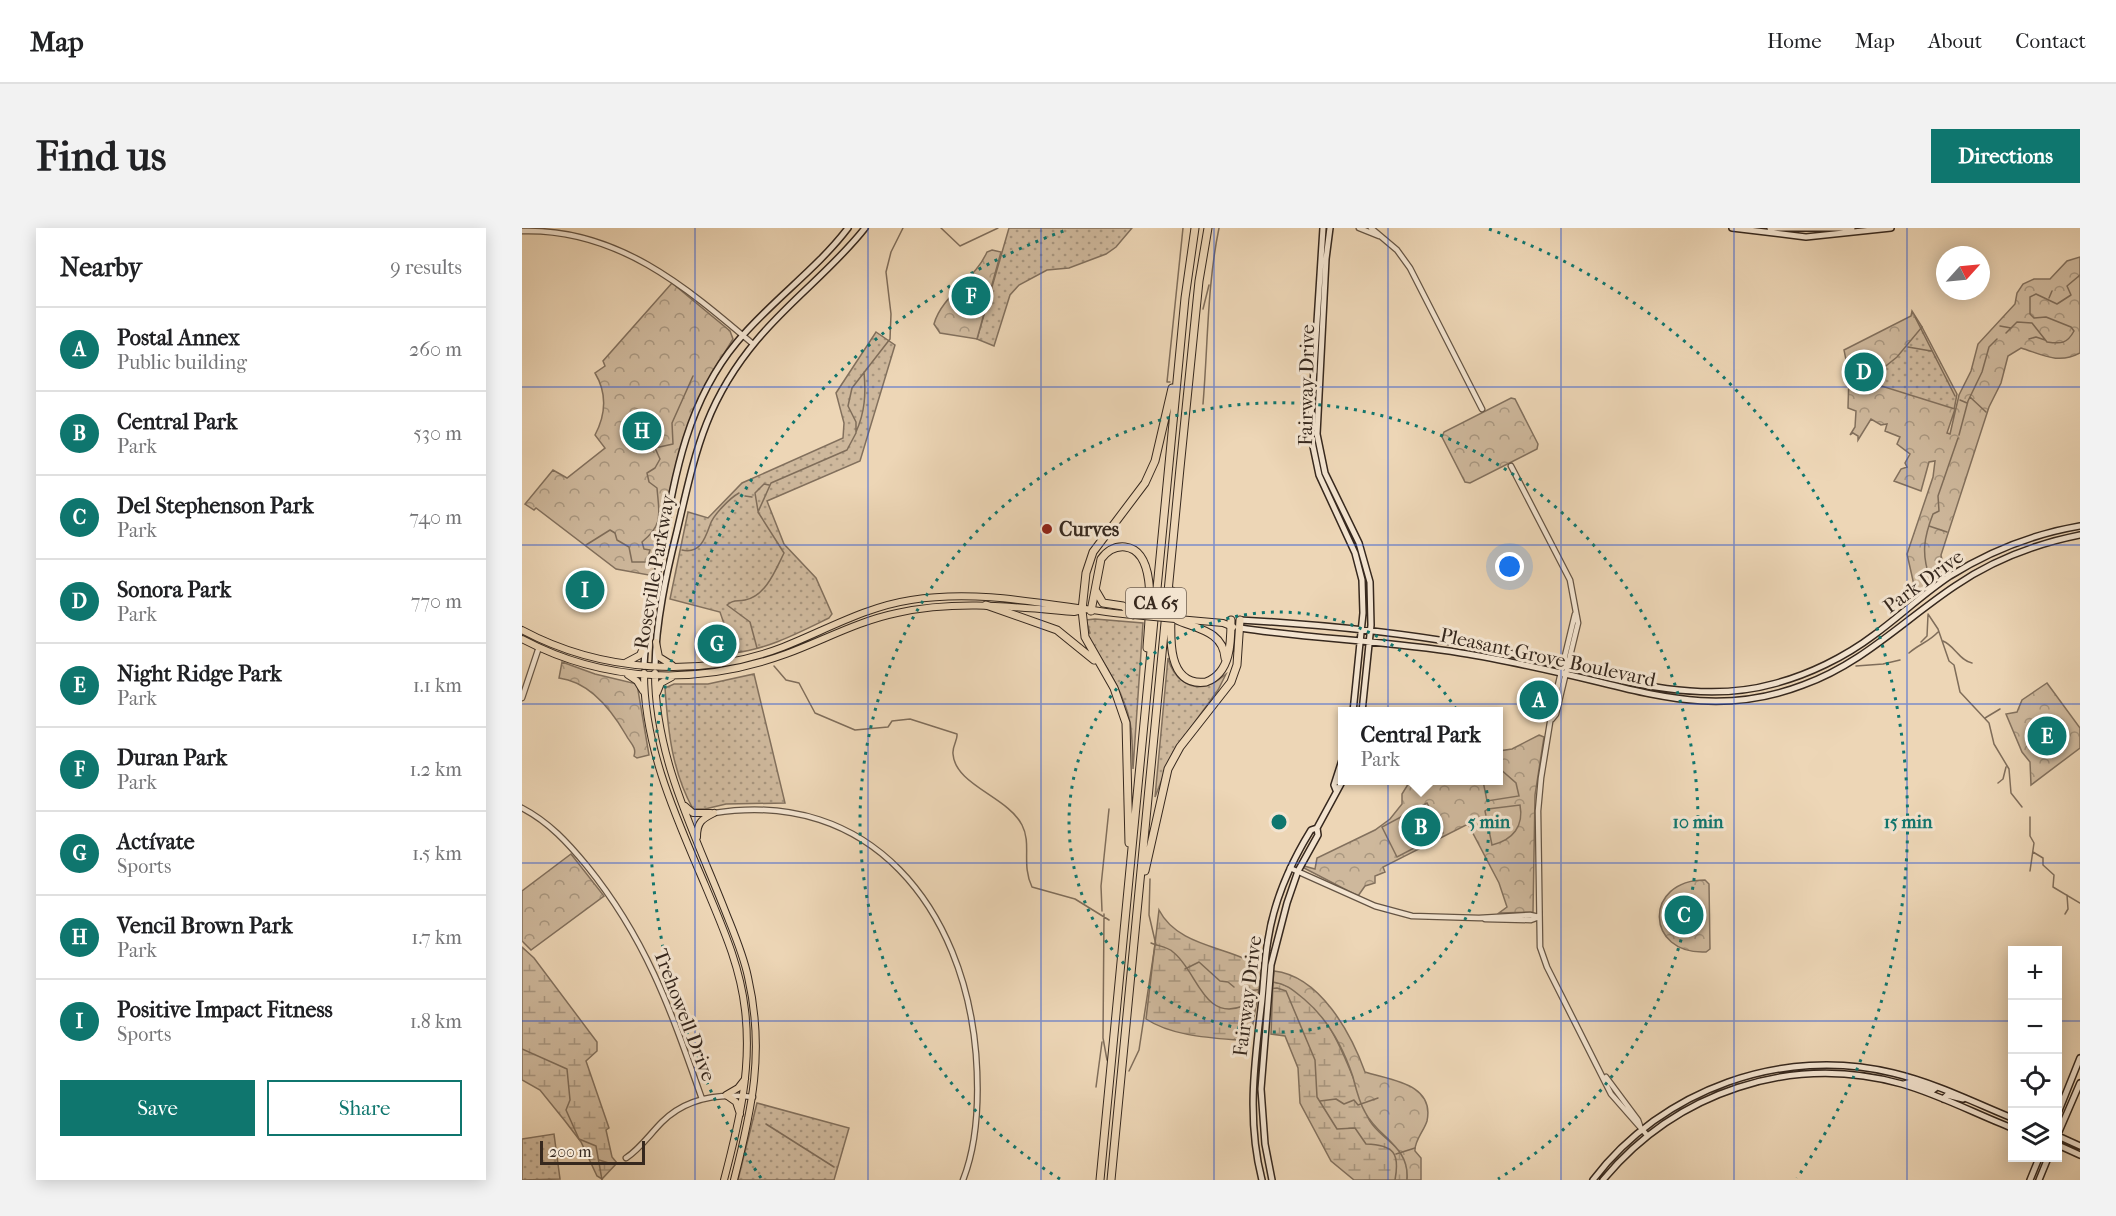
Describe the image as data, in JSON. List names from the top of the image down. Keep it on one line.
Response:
{"streets":{"highway":["CA 65"],"main road":["Fairway Drive","Roseville Parkway","Park Drive","Pleasant Grove Boulevard"],"street":["Trehowell Drive"]},"crossings":[["Fairway Drive","Pleasant Grove Boulevard"],["Park Drive","Pleasant Grove Boulevard"]],"places":["Curves"],"scale_bar":"200 m","north":"top right","page":{"header":"Map","nav":["Home","Map","About","Contact"],"buttons":["Directions",["Save","Share"]],"title":"Find us","heading":["Nearby","9 results"],"pins":["F","D","H","I","G","A","E","B","C"],"list":[{"mark":"A","name":"Postal Annex","note":"Public building","value":"260 m"},{"mark":"B","name":"Central Park","note":"Park","value":"530 m"},{"mark":"C","name":"Del Stephenson Park","note":"Park","value":"740 m"},{"mark":"D","name":"Sonora Park","note":"Park","value":"770 m"},{"mark":"E","name":"Night Ridge Park","note":"Park","value":"1.1 km"},{"mark":"F","name":"Duran Park","note":"Park","value":"1.2 km"},{"mark":"G","name":"Actívate","note":"Sports","value":"1.5 km"},{"mark":"H","name":"Vencil Brown Park","note":"Park","value":"1.7 km"},{"mark":"I","name":"Positive Impact Fitness","note":"Sports","value":"1.8 km"}],"popup":["Central Park","Park"],"map_buttons":["+","−"],"scale":"200 m"},"rings":["5 min","10 min","15 min"]}
